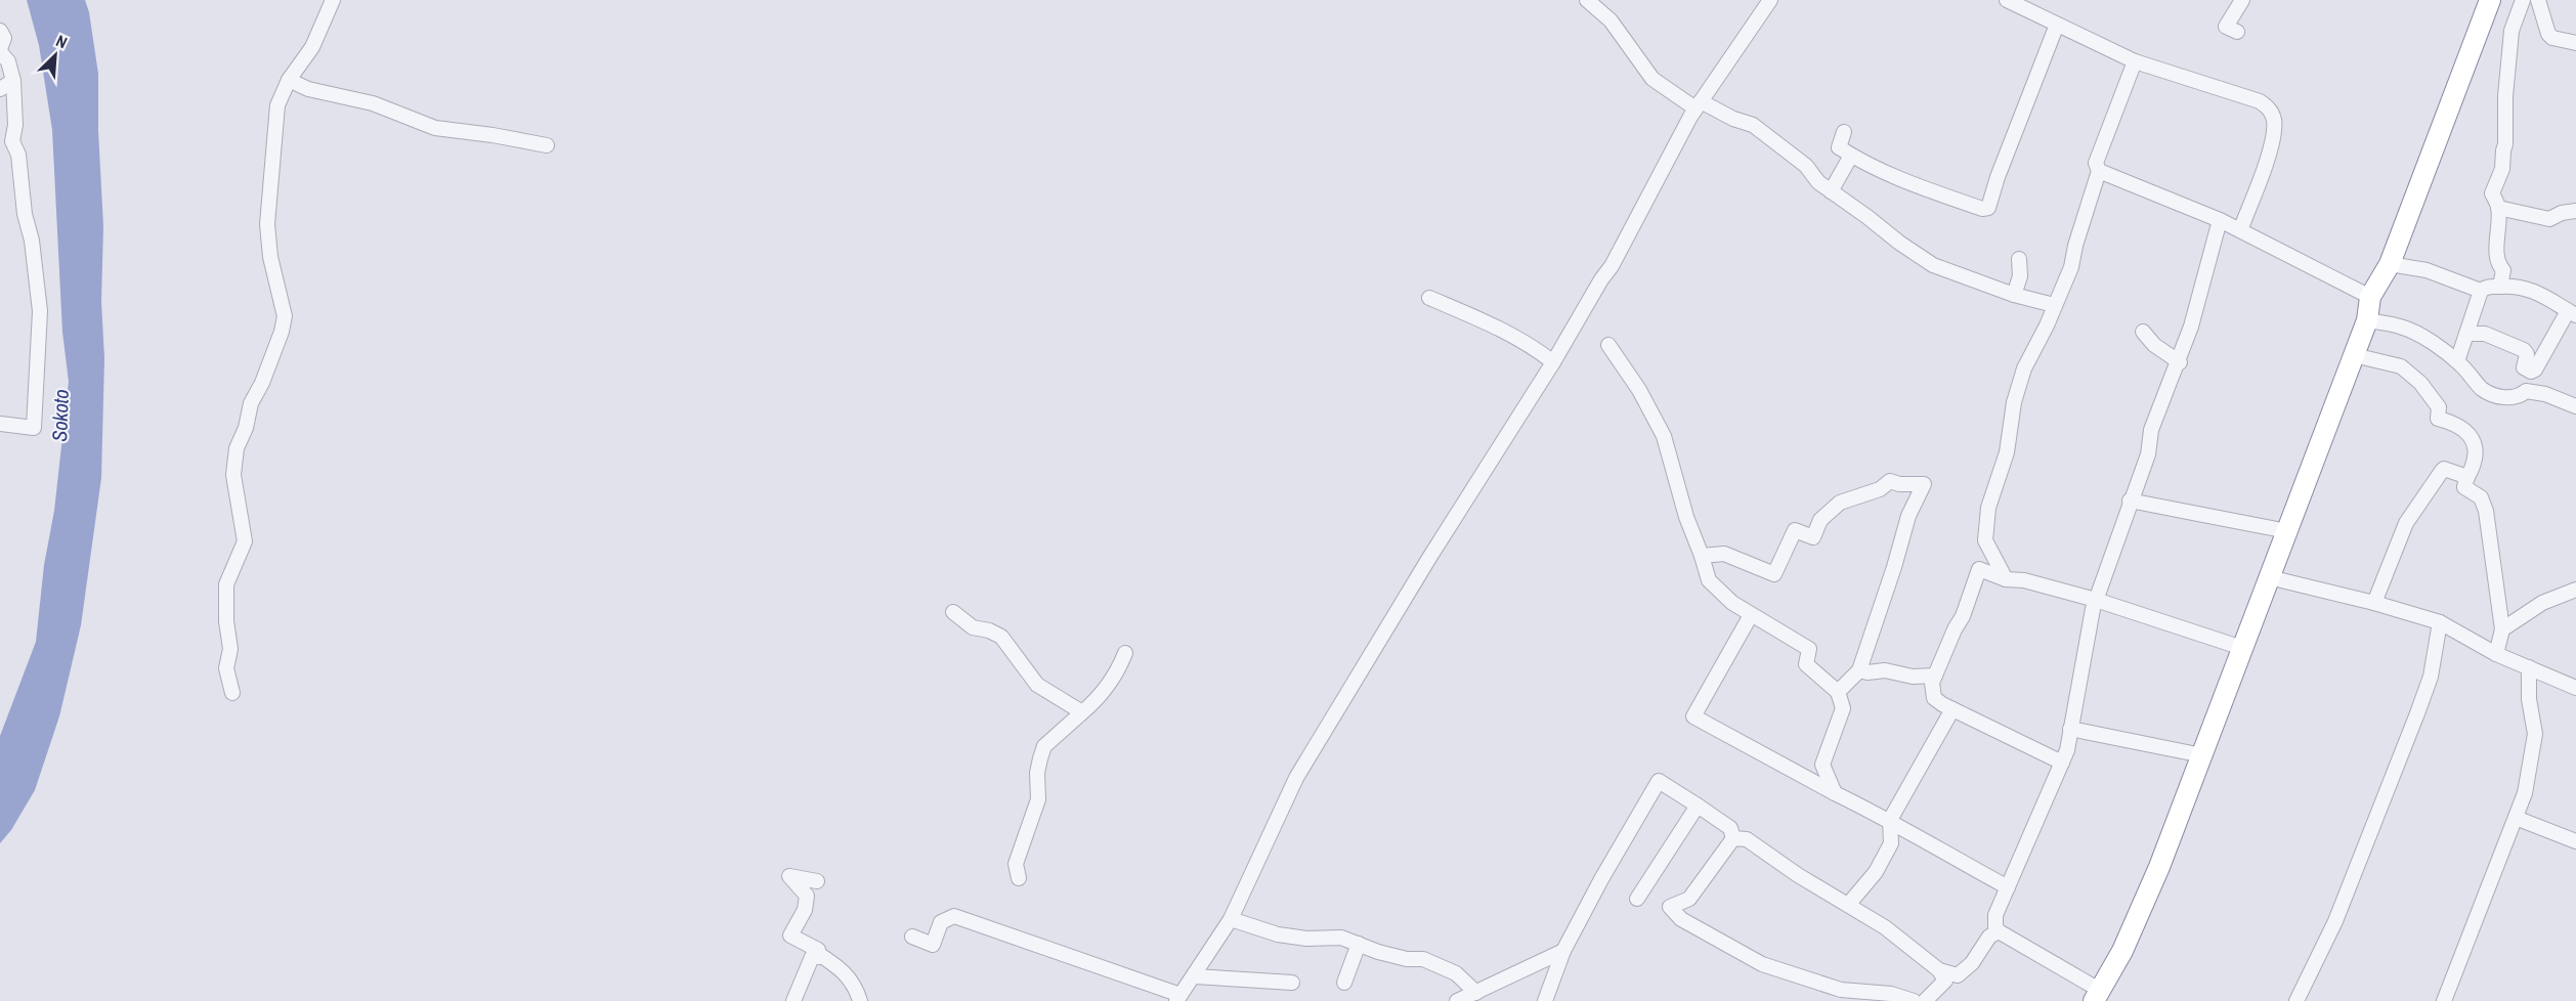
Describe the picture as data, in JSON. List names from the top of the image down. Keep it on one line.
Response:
{"water":["Sokoto"],"north":"top right"}
